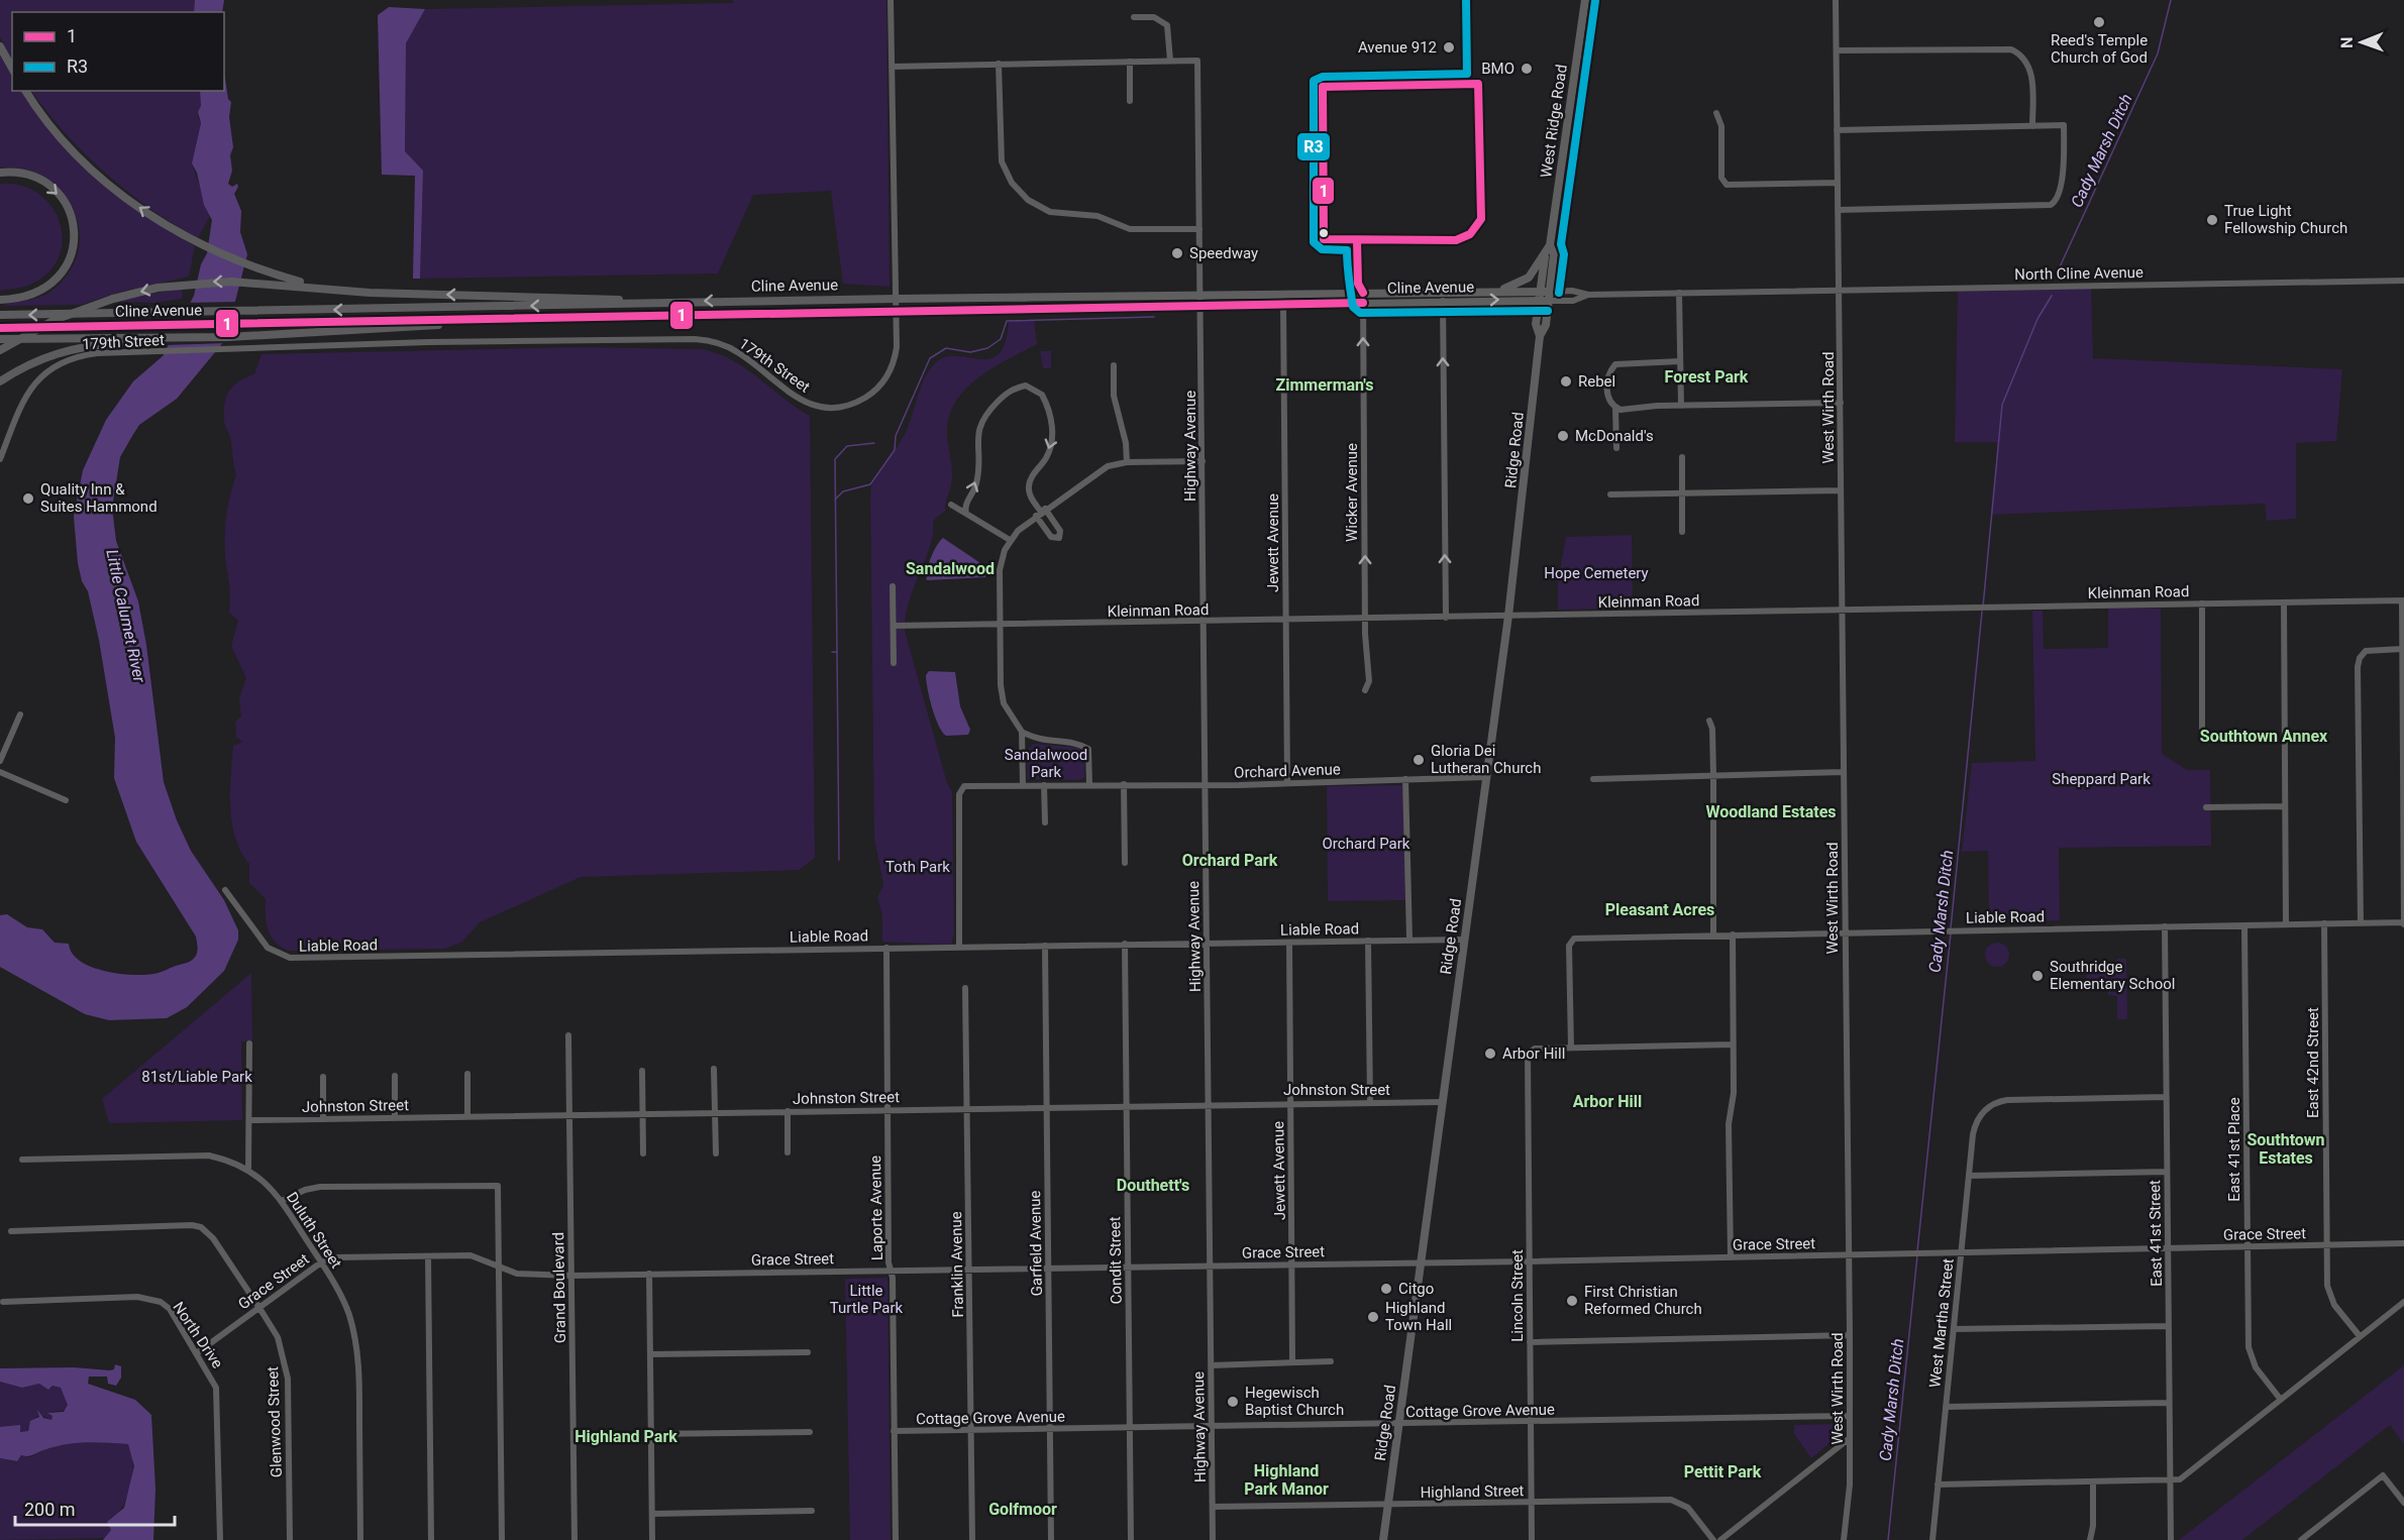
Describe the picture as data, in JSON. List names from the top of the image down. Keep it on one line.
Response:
{"streets":{"highway":["Cline Avenue"],"main road":["West Ridge Road","Ridge Road"],"street":["North Cline Avenue","179th Street","West Wirth Road","Highway Avenue","Wicker Avenue","Jewett Avenue","Kleinman Road","Orchard Avenue","Liable Road","East 42nd Street","Johnston Street","East 41st Place","Laporte Avenue","Duluth Street","East 41st Street","Grace Street","Garfield Avenue","Condit Street","Franklin Avenue","Grand Boulevard","Lincoln Street","West Martha Street","North Drive","Cottage Grove Avenue","Glenwood Street","Highland Street"]},"crossings":[["West Ridge Road","Cline Avenue"],["West Ridge Road","Ridge Road"],["North Cline Avenue","Cline Avenue"],["North Cline Avenue","West Wirth Road"],["Cline Avenue","179th Street"],["Cline Avenue","Highway Avenue"],["Cline Avenue","Ridge Road"],["Cline Avenue","Wicker Avenue"],["Cline Avenue","Jewett Avenue"],["West Wirth Road","Kleinman Road"],["West Wirth Road","Liable Road"],["West Wirth Road","Grace Street"],["West Wirth Road","Cottage Grove Avenue"],["Highway Avenue","Kleinman Road"],["Highway Avenue","Orchard Avenue"],["Highway Avenue","Liable Road"],["Highway Avenue","Johnston Street"],["Highway Avenue","Grace Street"],["Highway Avenue","Cottage Grove Avenue"],["Highway Avenue","Highland Street"],["Ridge Road","Kleinman Road"],["Ridge Road","Orchard Avenue"],["Ridge Road","Liable Road"],["Ridge Road","Johnston Street"],["Ridge Road","Grace Street"],["Ridge Road","Cottage Grove Avenue"],["Ridge Road","Highland Street"],["Wicker Avenue","Kleinman Road"],["Jewett Avenue","Kleinman Road"],["Jewett Avenue","Orchard Avenue"],["Jewett Avenue","Liable Road"],["Jewett Avenue","Johnston Street"],["Jewett Avenue","Grace Street"],["Liable Road","East 42nd Street"],["Liable Road","East 41st Place"],["Liable Road","Laporte Avenue"],["Liable Road","East 41st Street"],["Liable Road","Garfield Avenue"],["Liable Road","Condit Street"],["Liable Road","Lincoln Street"],["East 42nd Street","Grace Street"],["Johnston Street","Laporte Avenue"],["Johnston Street","Garfield Avenue"],["Johnston Street","Condit Street"],["Johnston Street","Franklin Avenue"],["Johnston Street","Grand Boulevard"],["East 41st Place","Grace Street"],["Laporte Avenue","Grace Street"],["Laporte Avenue","Cottage Grove Avenue"],["Duluth Street","Grace Street"],["East 41st Street","Grace Street"],["East 41st Street","West Martha Street"],["Grace Street","Garfield Avenue"],["Grace Street","Condit Street"],["Grace Street","Franklin Avenue"],["Grace Street","Grand Boulevard"],["Grace Street","Lincoln Street"],["Grace Street","West Martha Street"],["Grace Street","North Drive"],["Grace Street","Glenwood Street"],["Garfield Avenue","Cottage Grove Avenue"],["Condit Street","Cottage Grove Avenue"],["Franklin Avenue","Cottage Grove Avenue"],["Lincoln Street","Cottage Grove Avenue"],["Lincoln Street","Highland Street"]],"one_way":["Wicker Avenue"],"districts":["Forest Park","Zimmerman's","Sandalwood","Southtown Annex","Woodland Estates","Orchard Park","Pleasant Acres","Arbor Hill","Southtown Estates","Douthett's","Highland Park","Highland Park Manor","Pettit Park","Golfmoor"],"water":["Cady Marsh Ditch","Little Calumet River"],"parks":["Hope Cemetery","Sandalwood Park","Sheppard Park","Orchard Park","Toth Park","81st/Liable Park","Little Turtle Park"],"places":["Reed's Temple Church of God","Avenue 912","BMO","True Light Fellowship Church","Speedway","Rebel","McDonald's","Quality Inn & Suites Hammond","Gloria Dei Lutheran Church","Southridge Elementary School","Arbor Hill","Citgo","First Christian Reformed Church","Highland Town Hall","Hegewisch Baptist Church"],"lines":["transit line R3","transit line 1"],"legend":["1","R3"],"scale_bar":"200 m","north":"left"}
